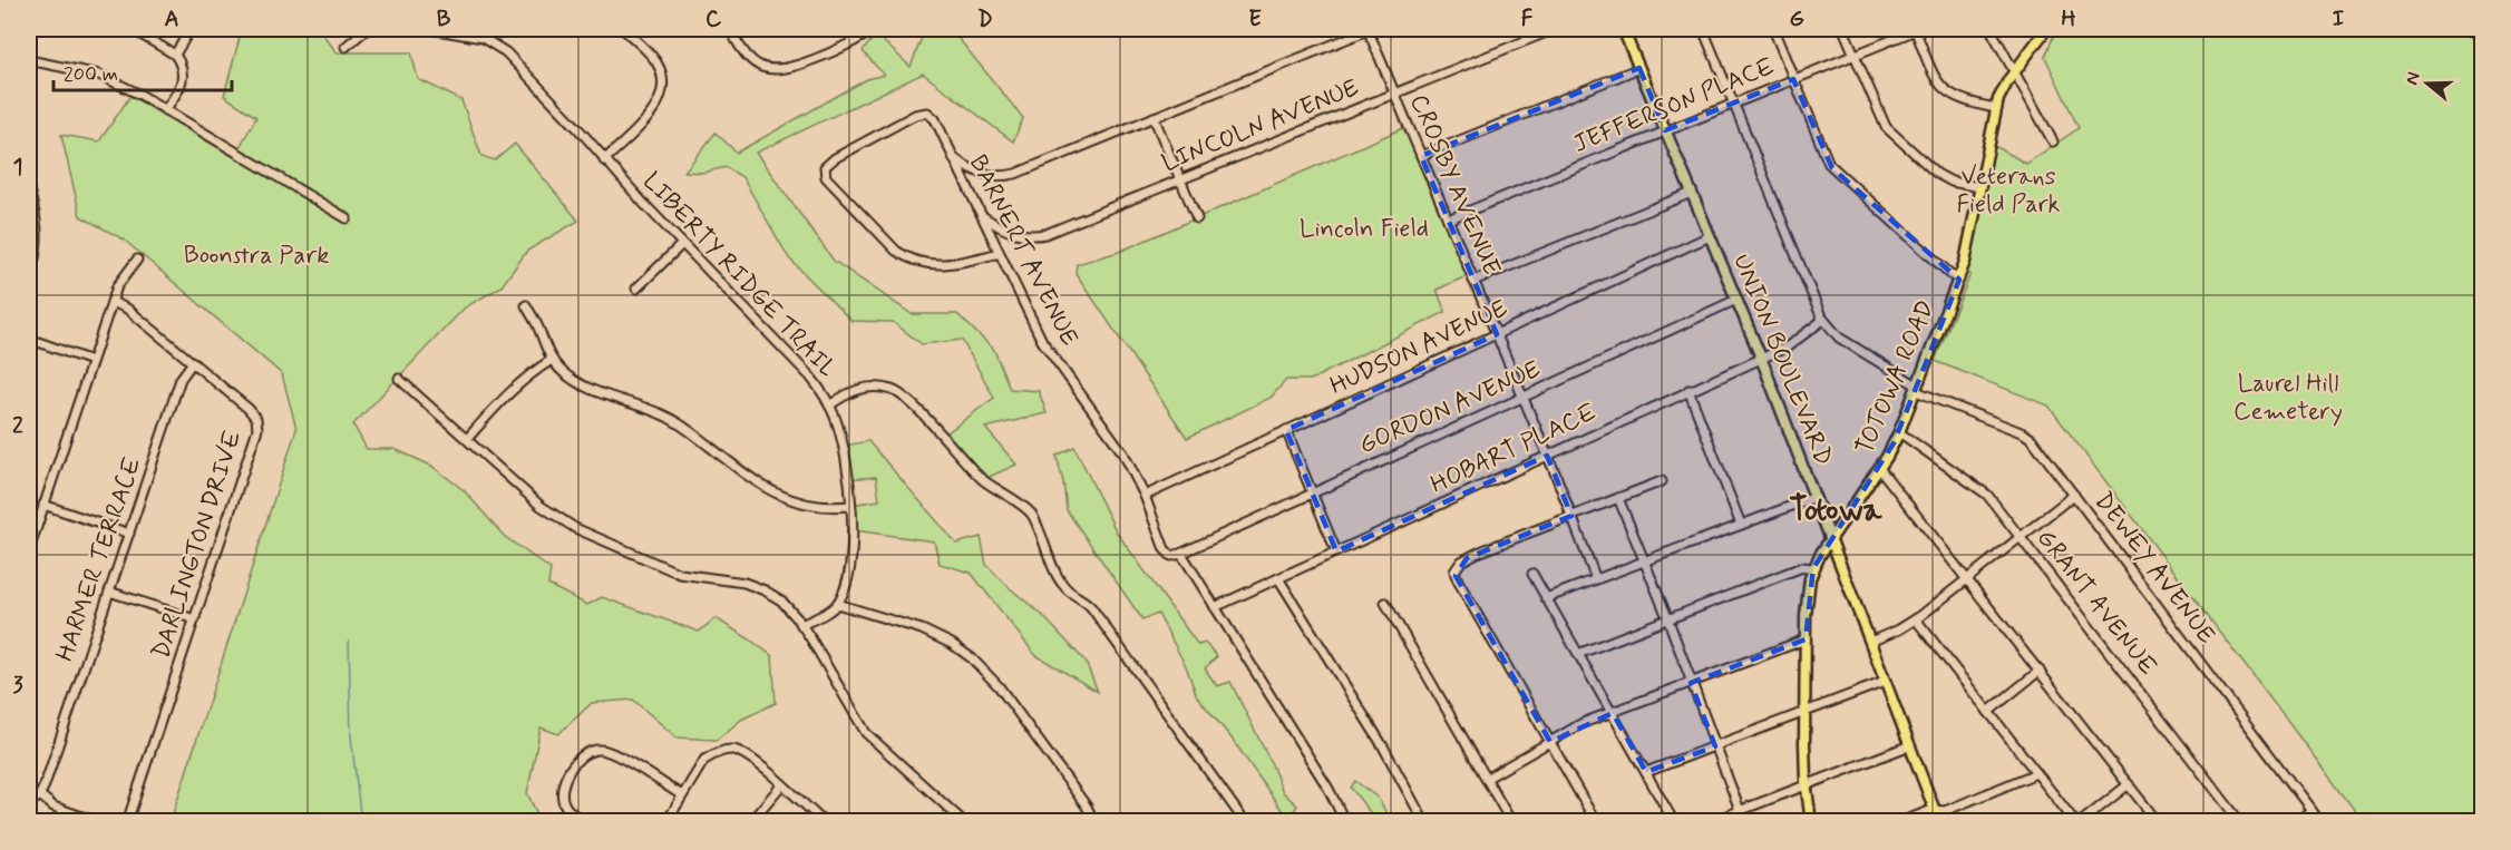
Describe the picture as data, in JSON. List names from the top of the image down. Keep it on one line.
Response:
{"streets":{"main road":["UNION BOULEVARD","TOTOWA ROAD"],"street":["JEFFERSON PLACE","LINCOLN AVENUE","CROSBY AVENUE","BARNERT AVENUE","LIBERTY RIDGE TRAIL","HUDSON AVENUE","GORDON AVENUE","HOBART PLACE","DARLINGTON DRIVE","HARMER TERRACE","DEWEY AVENUE","GRANT AVENUE"]},"crossings":[["JEFFERSON PLACE","CROSBY AVENUE"],["JEFFERSON PLACE","UNION BOULEVARD"],["LINCOLN AVENUE","CROSBY AVENUE"],["LINCOLN AVENUE","BARNERT AVENUE"],["CROSBY AVENUE","HUDSON AVENUE"],["CROSBY AVENUE","GORDON AVENUE"],["CROSBY AVENUE","HOBART PLACE"],["BARNERT AVENUE","HUDSON AVENUE"],["BARNERT AVENUE","GORDON AVENUE"],["BARNERT AVENUE","HOBART PLACE"],["HUDSON AVENUE","UNION BOULEVARD"],["UNION BOULEVARD","TOTOWA ROAD"],["UNION BOULEVARD","GORDON AVENUE"],["UNION BOULEVARD","HOBART PLACE"],["TOTOWA ROAD","DEWEY AVENUE"],["TOTOWA ROAD","GRANT AVENUE"],["HOBART PLACE","DEWEY AVENUE"],["DARLINGTON DRIVE","HARMER TERRACE"]],"districts":["Totowa"],"parks":["Veterans Field Park","Lincoln Field","Boonstra Park","Laurel Hill Cemetery"],"scale_bar":"200 m","north":"left","grid":{"columns":["A","B","C","D","E","F","G","H","I"],"rows":["1","2","3"]}}
